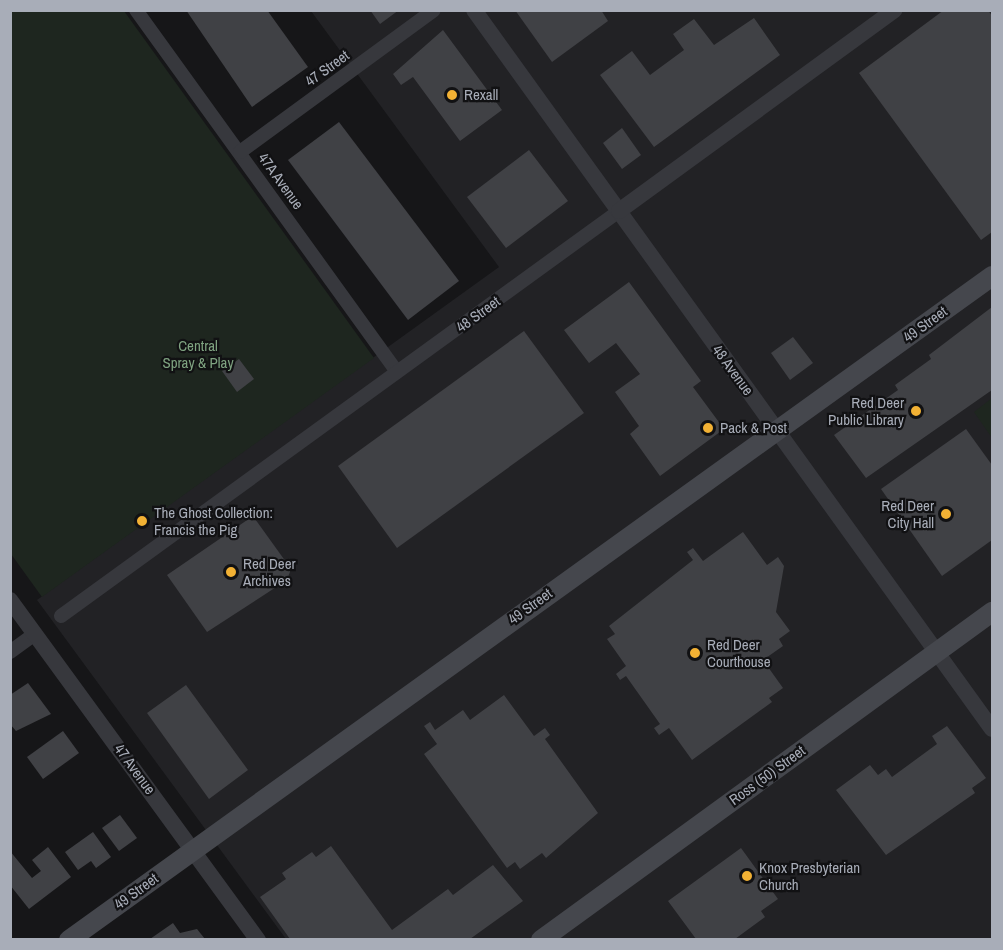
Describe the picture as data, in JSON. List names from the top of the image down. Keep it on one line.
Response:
{"streets":{"main road":["49 Street","Ross (50) Street"],"street":["47 Street","47A Avenue","48 Street","48 Avenue","47 Avenue"]},"crossings":[["47 Street","47A Avenue"],["47A Avenue","48 Street"],["48 Street","48 Avenue"],["49 Street","48 Avenue"],["49 Street","47 Avenue"],["48 Avenue","Ross (50) Street"]],"parks":["Central Spray & Play"],"places":["Rexall","Red Deer Public Library","Pack & Post","Red Deer City Hall","The Ghost Collection: Francis the Pig","Red Deer Archives","Red Deer Courthouse","Knox Presbyterian Church"]}
